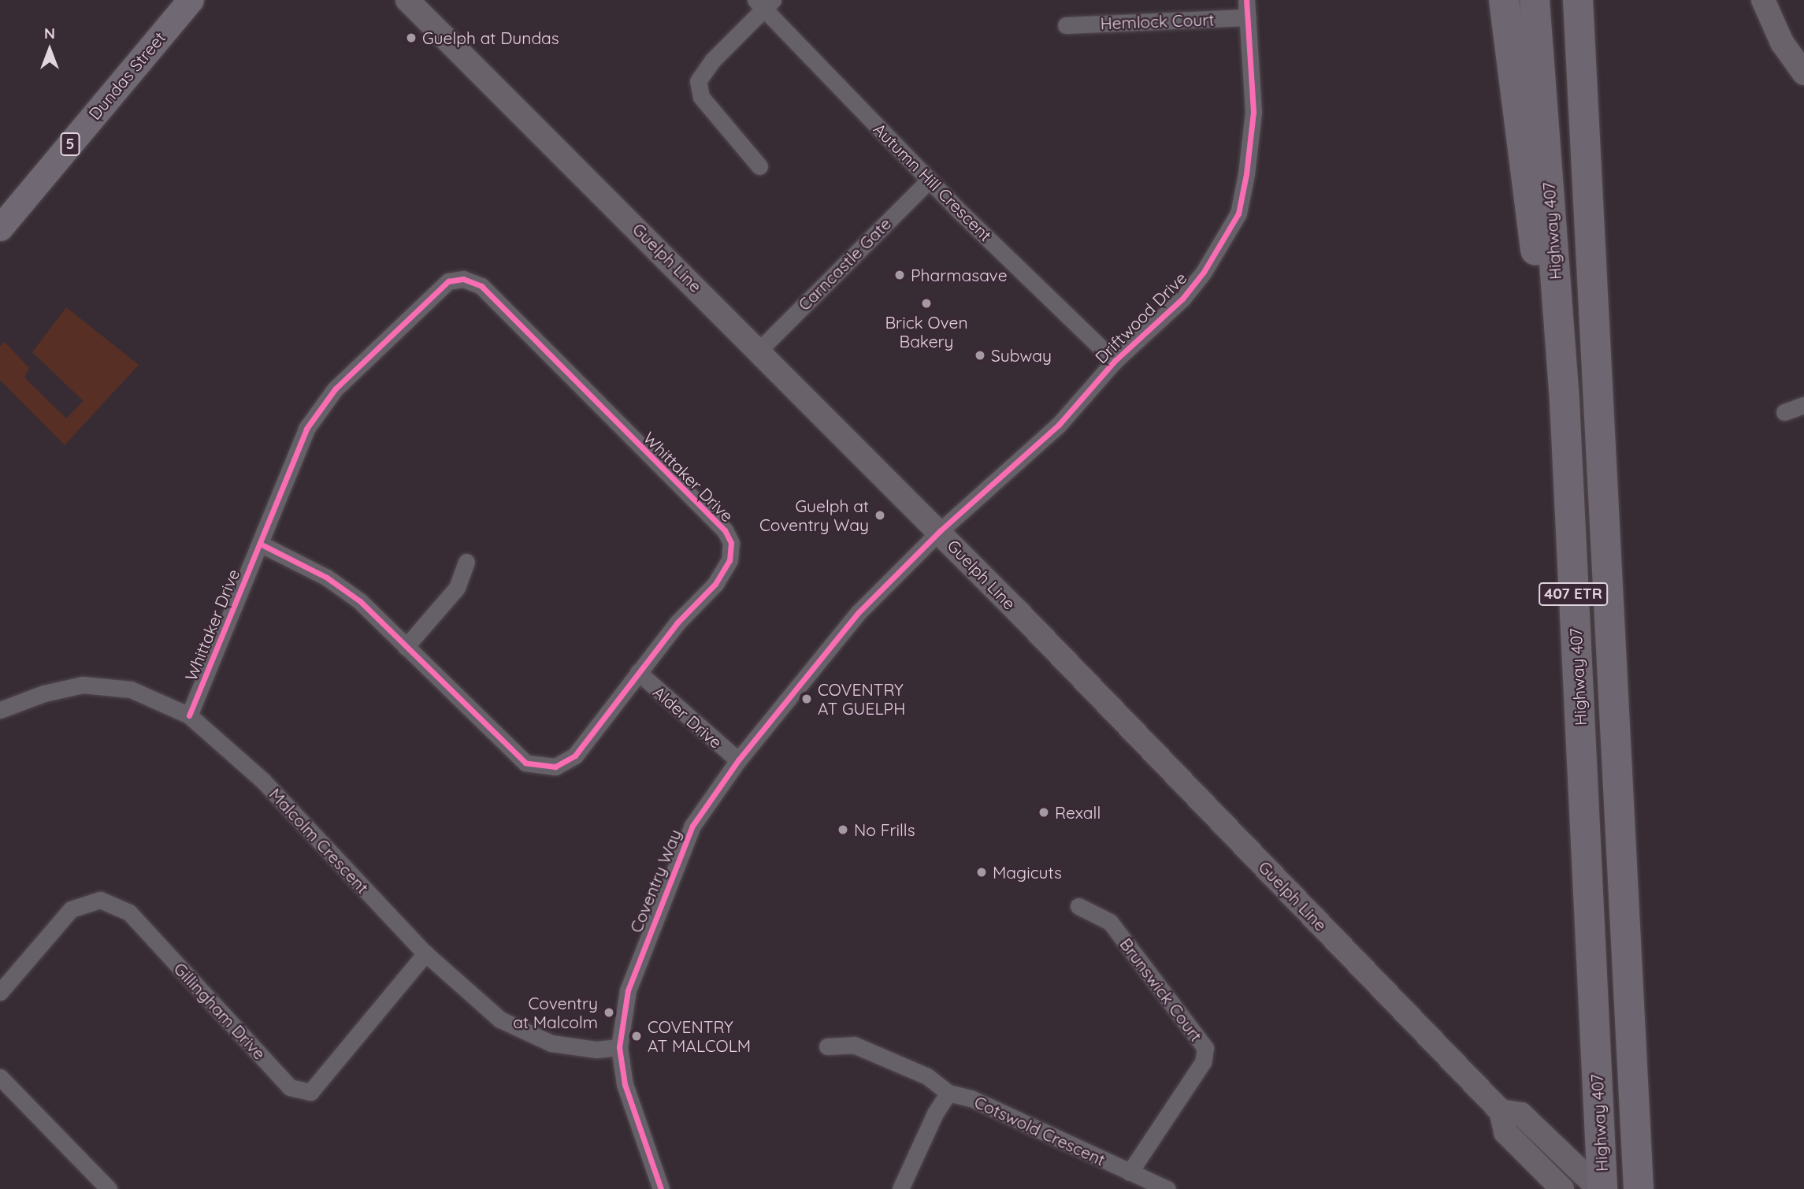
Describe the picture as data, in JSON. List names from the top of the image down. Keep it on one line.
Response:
{"streets":{"highway":["Highway 407","407 ETR"],"main road":["Dundas Street","5","Guelph Line"],"street":["Hemlock Court","Autumn Hill Crescent","Carncastle Gate","Driftwood Drive","Whittaker Drive","Alder Drive","Malcolm Crescent","Coventry Way","Brunswick Court","Gillingham Drive","Cotswold Crescent"]},"crossings":[["Hemlock Court","Driftwood Drive"],["Autumn Hill Crescent","Carncastle Gate"],["Autumn Hill Crescent","Driftwood Drive"],["Highway 407","Guelph Line"],["Guelph Line","Carncastle Gate"],["Guelph Line","Driftwood Drive"],["Guelph Line","Coventry Way"],["Driftwood Drive","Coventry Way"],["Whittaker Drive","Alder Drive"],["Whittaker Drive","Malcolm Crescent"],["Alder Drive","Coventry Way"],["Malcolm Crescent","Coventry Way"],["Malcolm Crescent","Gillingham Drive"],["Brunswick Court","Cotswold Crescent"]],"places":["Guelph at Dundas","Pharmasave","Brick Oven Bakery","Subway","Guelph at Coventry Way","COVENTRY AT GUELPH","Rexall","No Frills","Magicuts","Coventry at Malcolm","COVENTRY AT MALCOLM"],"north":"top"}
